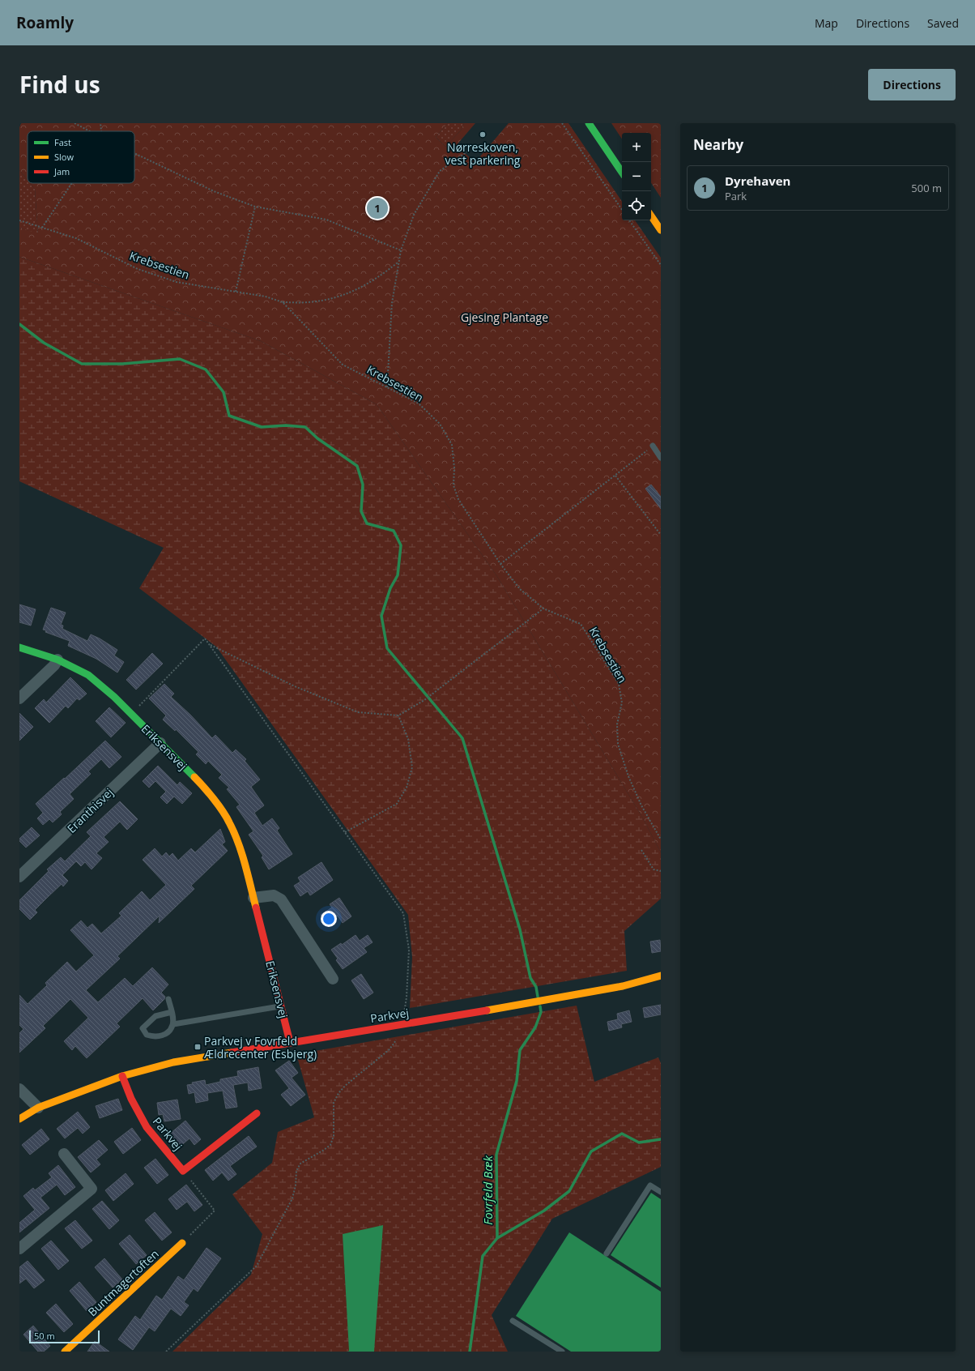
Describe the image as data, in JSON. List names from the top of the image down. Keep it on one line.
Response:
{"streets":{"street":["Eriksensvej","Eranthisvej","Parkvej","Buntmagertoften"],"path":["Krebsestien"]},"crossings":[["Eriksensvej","Eranthisvej"],["Eriksensvej","Parkvej"]],"water":["Fovrfeld Bæk"],"parks":["Gjesing Plantage"],"places":{"other":["Nørreskoven, vest parkering"],"transit":["Parkvej v Fovrfeld Ældrecenter (Esbjerg)"]},"legend":["Fast","Slow","Jam"],"scale_bar":"50 m","page":{"header":"Roamly","nav":["Map","Directions","Saved"],"title":"Find us","buttons":"Directions","heading":"Nearby","map_buttons":["+","−"],"list":[{"mark":"1","name":"Dyrehaven","note":"Park","value":"500 m"}],"pins":"1","scale":"50 m"}}
